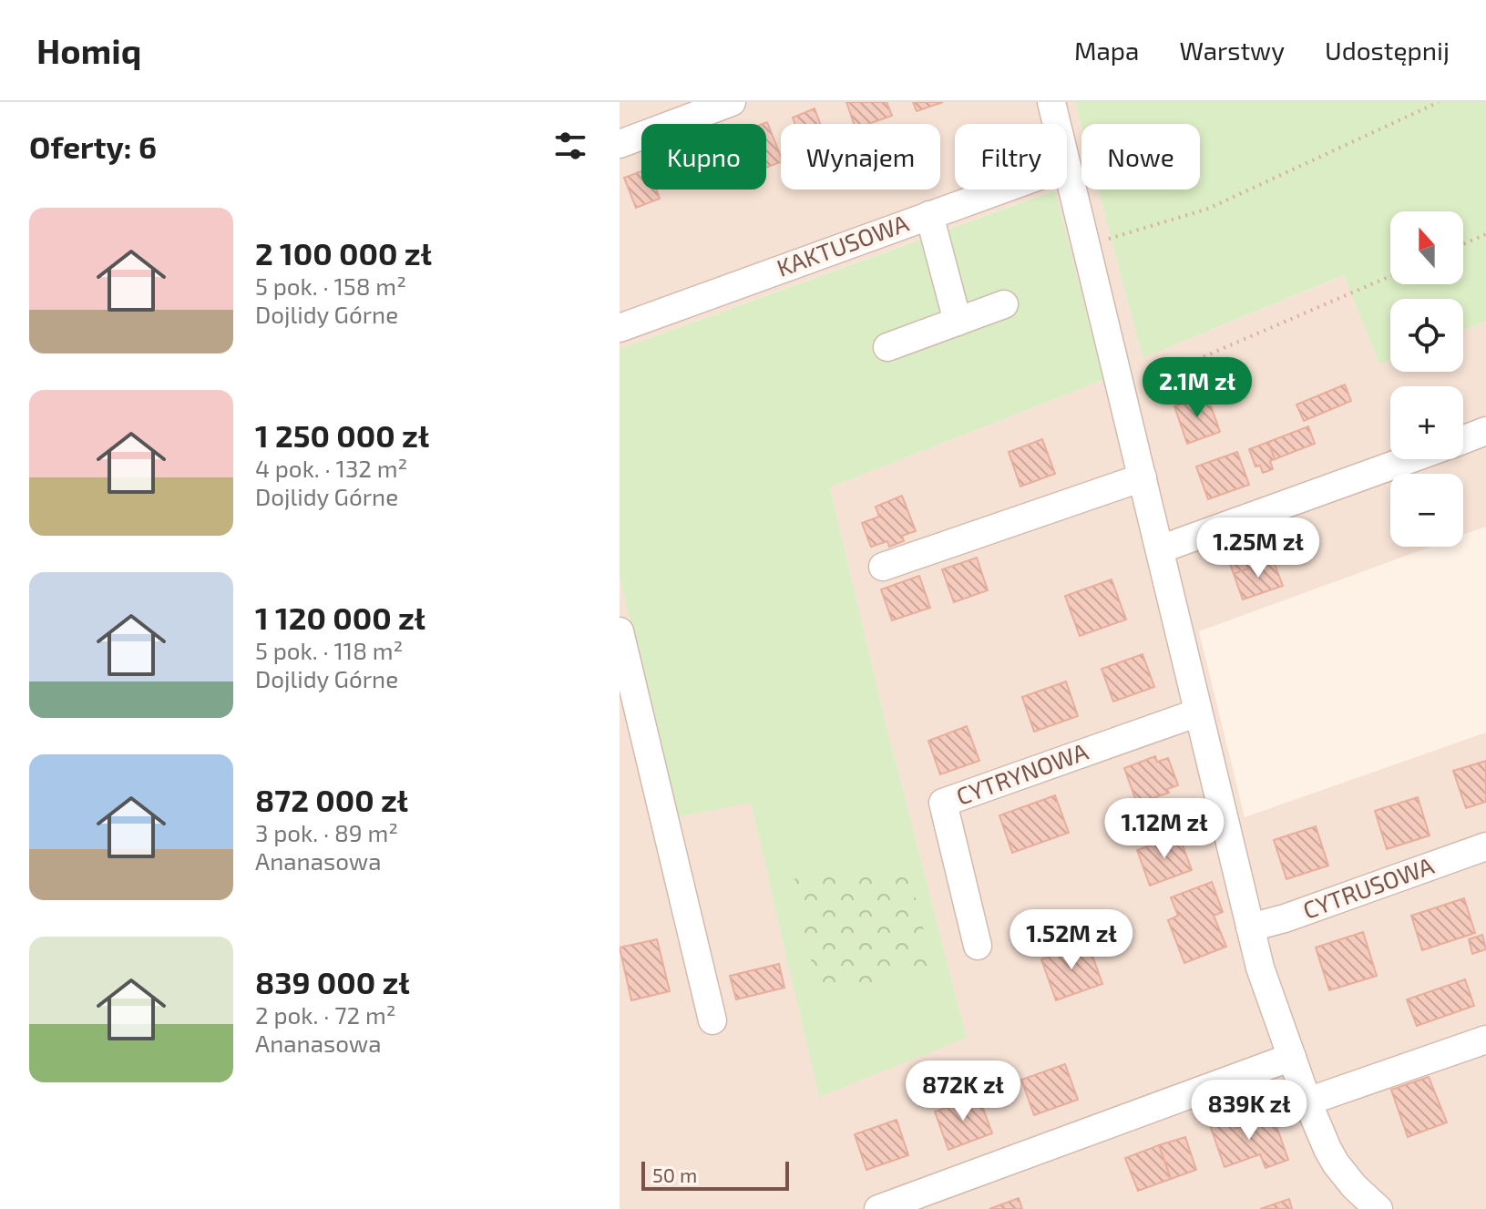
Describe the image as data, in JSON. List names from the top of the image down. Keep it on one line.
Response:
{"streets":{"street":["KAKTUSOWA","CYTRYNOWA","CYTRUSOWA"]},"scale_bar":"50 m","north":"top","page":{"header":"Homiq","nav":["Mapa","Warstwy","Udostępnij"],"heading":"Oferty: 6","chip":["Kupno","Wynajem","Filtry","Nowe"],"list":[{"name":"2 100 000 zł","note":"5 pok. · 158 m² · Dojlidy Górne"},{"name":"1 250 000 zł","note":"4 pok. · 132 m² · Dojlidy Górne"},{"name":"1 120 000 zł","note":"5 pok. · 118 m² · Dojlidy Górne"},{"name":"872 000 zł","note":"3 pok. · 89 m² · Ananasowa"},{"name":"839 000 zł","note":"2 pok. · 72 m² · Ananasowa"}],"map_buttons":["+","−"],"price":["2.1M zł","1.25M zł","1.12M zł","1.52M zł","872K zł","839K zł"],"scale":"50 m"}}
